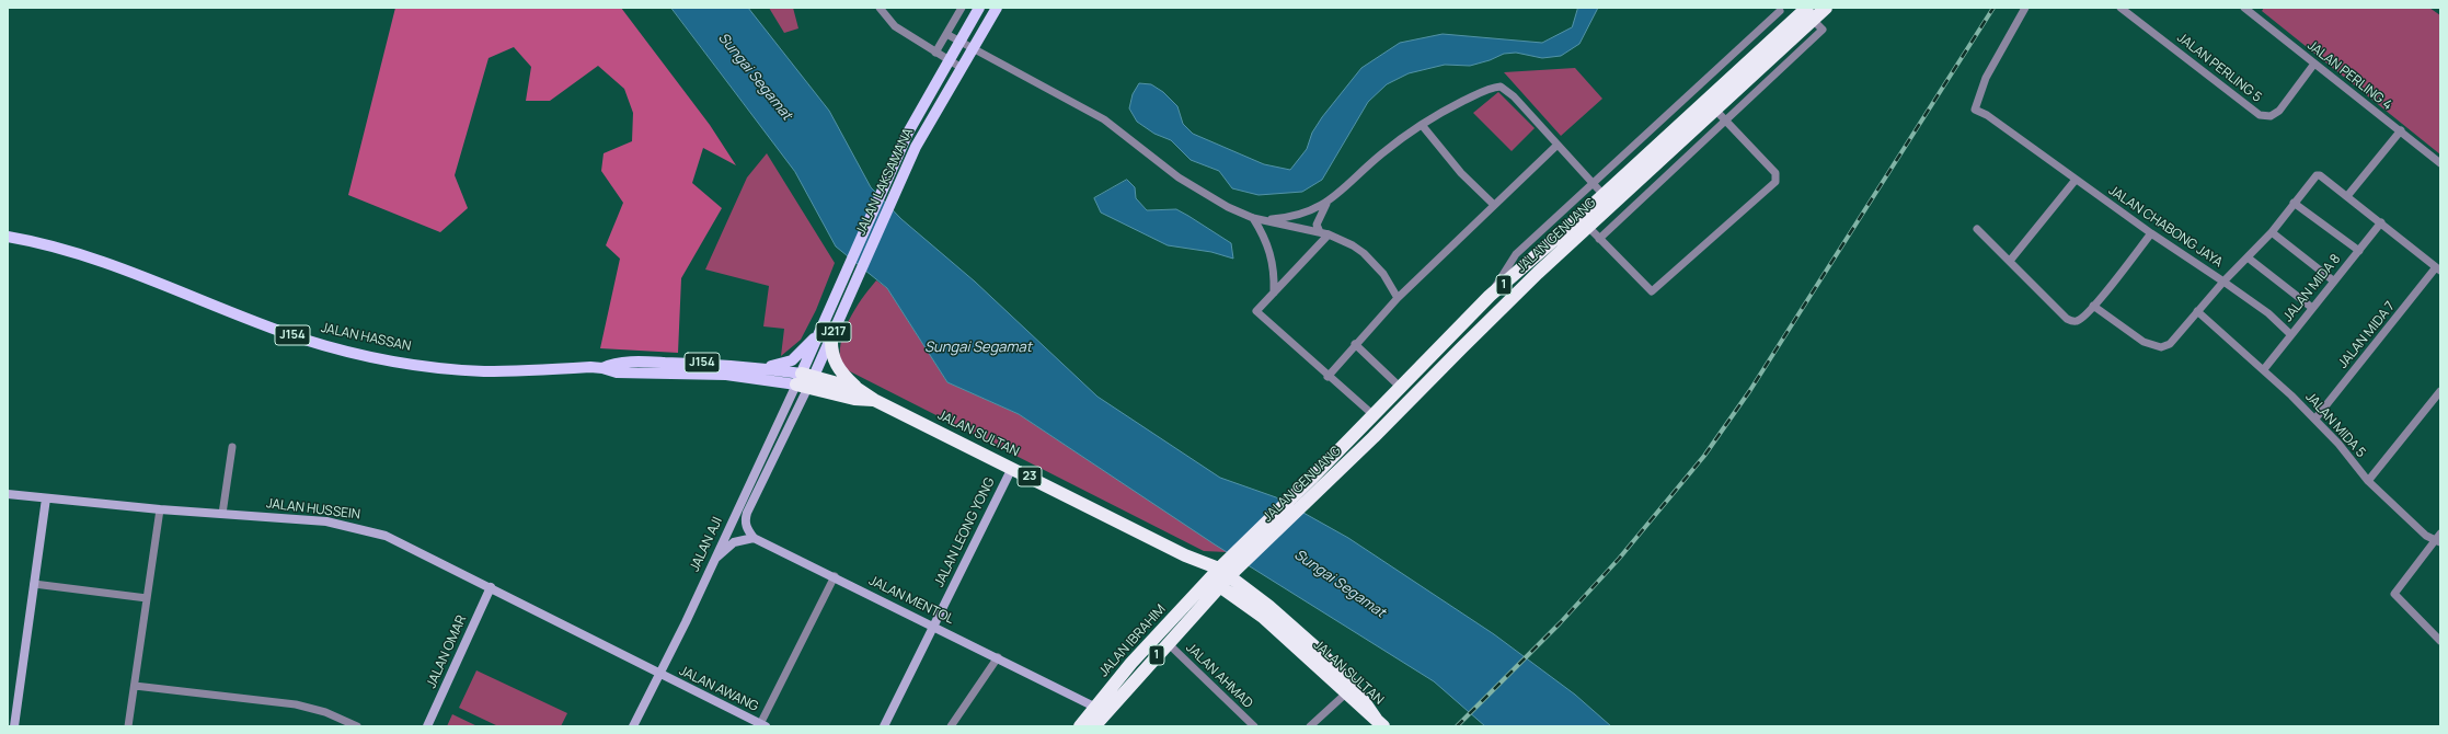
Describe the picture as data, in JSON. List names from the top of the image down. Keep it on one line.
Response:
{"streets":{"highway":["JALAN GENUANG","1","JALAN SULTAN","23","JALAN IBRAHIM"],"main road":["JALAN LAKSAMANA","J217","J154","JALAN HASSAN","JALAN HUSSEIN","JALAN LEONG YONG","JALAN AJI","JALAN MENTOL","JALAN OMAR","JALAN AWANG"],"street":["JALAN PERLING 5","JALAN PERLING 4","JALAN CHABONG JAYA","JALAN MIDA 8","JALAN MIDA 7","JALAN MIDA 5","JALAN AHMAD"]},"crossings":[["JALAN PERLING 5","JALAN PERLING 4"],["JALAN LAKSAMANA","JALAN HASSAN"],["JALAN LAKSAMANA","JALAN SULTAN"],["JALAN LAKSAMANA","JALAN AJI"],["JALAN CHABONG JAYA","JALAN MIDA 5"],["JALAN GENUANG","JALAN SULTAN"],["JALAN GENUANG","JALAN IBRAHIM"],["JALAN MIDA 8","JALAN MIDA 5"],["JALAN MIDA 7","JALAN MIDA 5"],["JALAN HASSAN","JALAN SULTAN"],["JALAN HASSAN","JALAN AJI"],["JALAN SULTAN","JALAN LEONG YONG"],["JALAN SULTAN","JALAN AJI"],["JALAN SULTAN","JALAN IBRAHIM"],["JALAN HUSSEIN","JALAN AJI"],["JALAN HUSSEIN","JALAN OMAR"],["JALAN HUSSEIN","JALAN AWANG"],["JALAN LEONG YONG","JALAN MENTOL"],["JALAN AJI","JALAN MENTOL"],["JALAN AJI","JALAN AWANG"],["JALAN MENTOL","JALAN IBRAHIM"],["JALAN IBRAHIM","JALAN AHMAD"]],"water":["Sungai Segamat"]}
